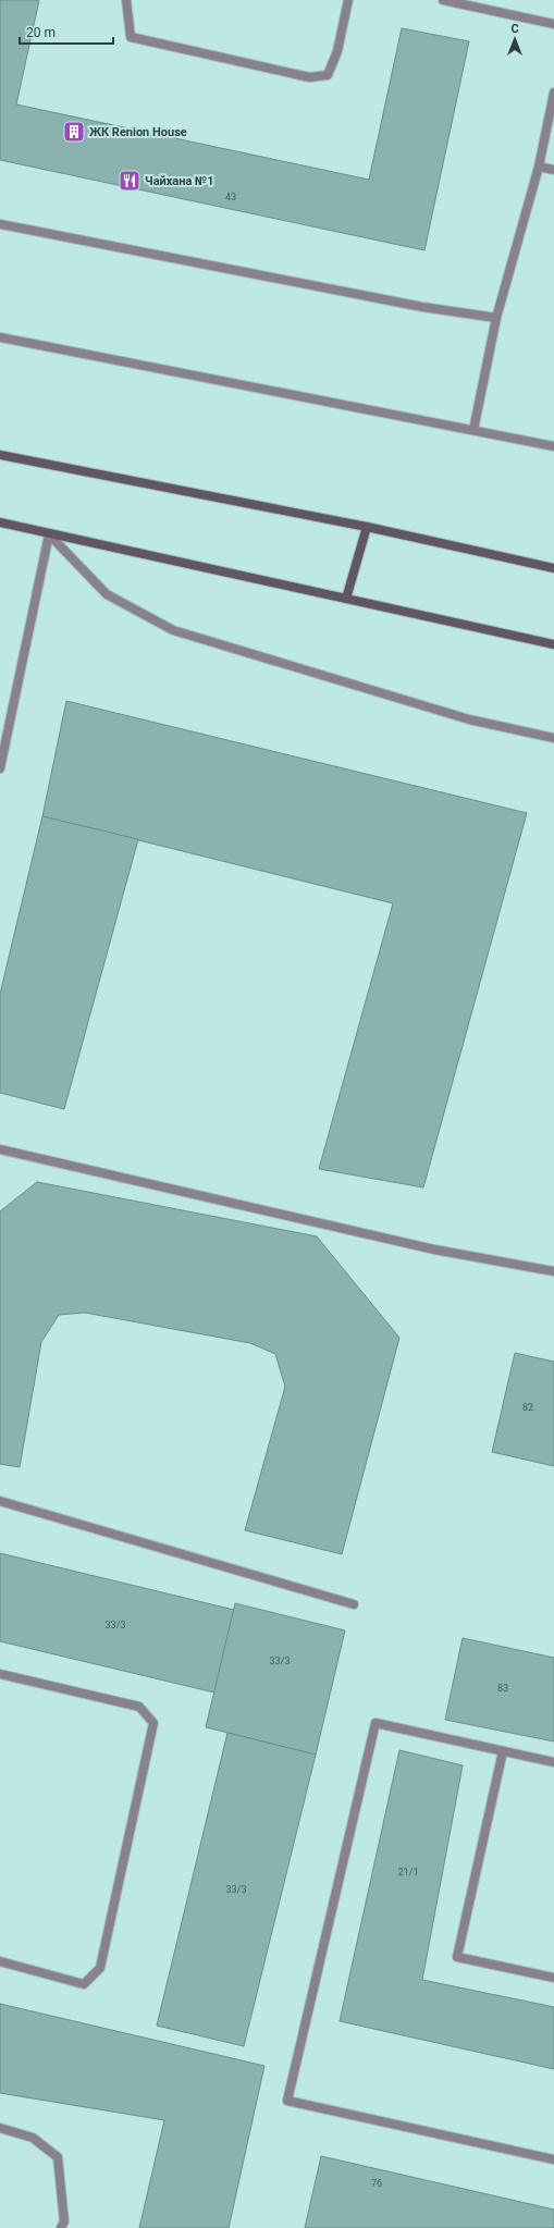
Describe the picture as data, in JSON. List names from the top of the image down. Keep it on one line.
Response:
{"places":{"building":["ЖК Renion House"],"restaurant":["Чайхана №1"]},"house_numbers":["43","82","33/3","33/3","83","21/1","33/3","76"],"scale_bar":"20 m","north":"top"}
